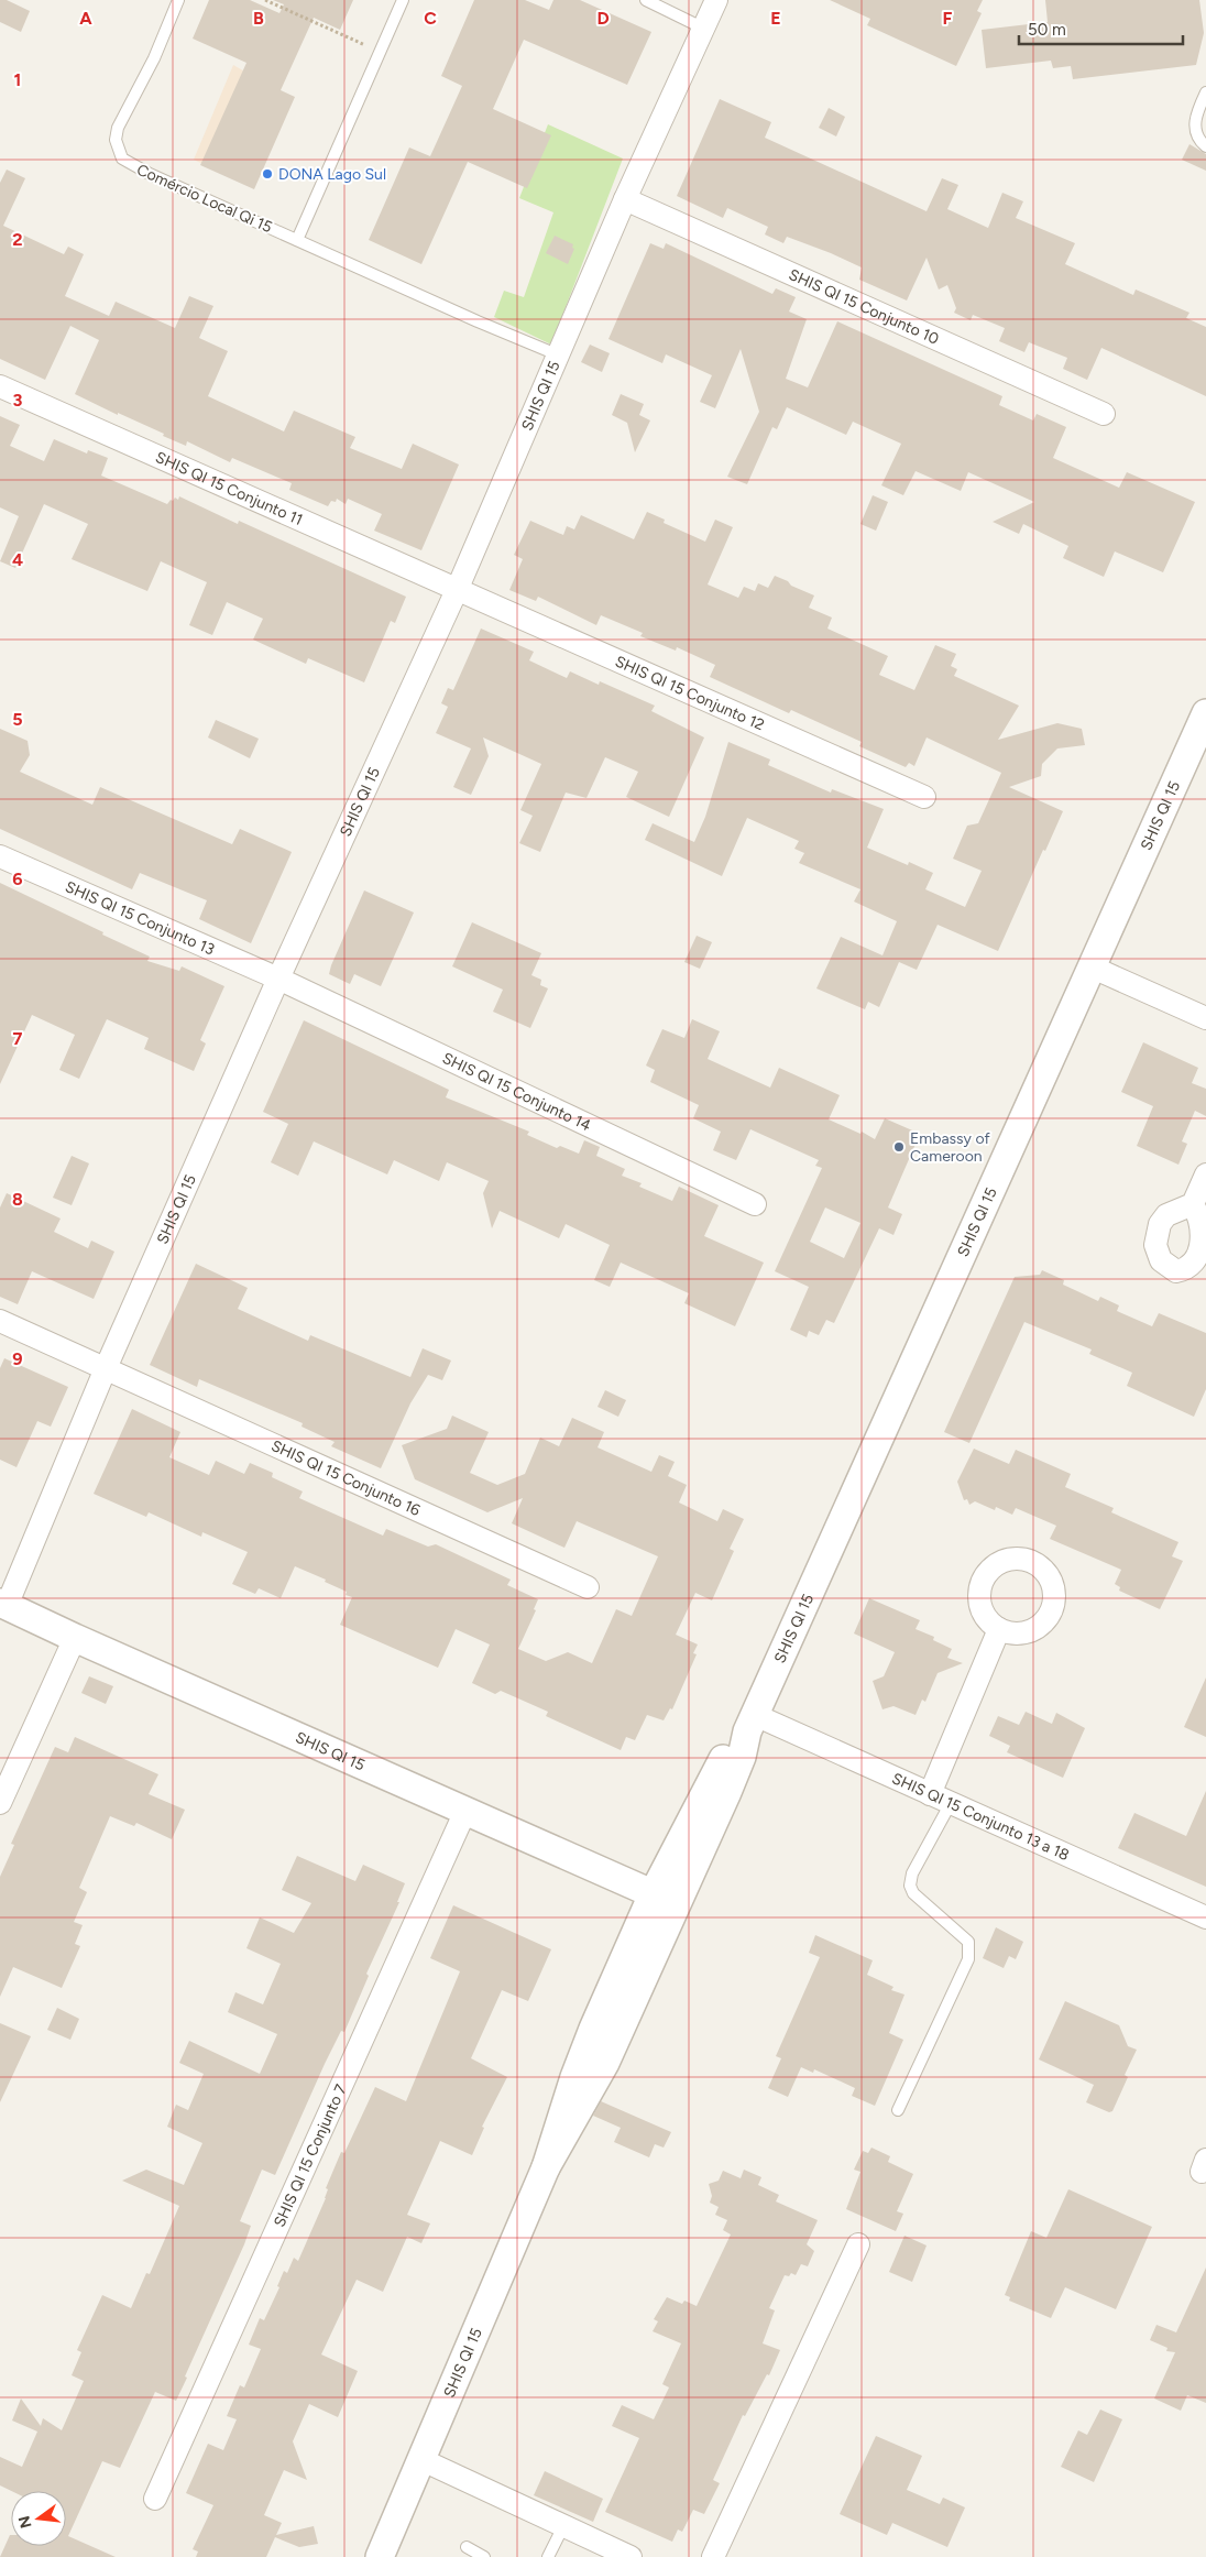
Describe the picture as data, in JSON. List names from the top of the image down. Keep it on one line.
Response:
{"streets":{"street":["SHIS QI 15 Conjunto 10","SHIS QI 15","SHIS QI 15 Conjunto 11","SHIS QI 15 Conjunto 12","SHIS QI 15 Conjunto 13","SHIS QI 15 Conjunto 14","SHIS QI 15 Conjunto 16","SHIS QI 15 Conjunto 13 a 18","SHIS QI 15 Conjunto 7"],"lane":["Comércio Local Qi 15"]},"crossings":[["Comércio Local Qi 15","SHIS QI 15"],["SHIS QI 15 Conjunto 10","SHIS QI 15"],["SHIS QI 15","SHIS QI 15 Conjunto 11"],["SHIS QI 15","SHIS QI 15 Conjunto 12"],["SHIS QI 15","SHIS QI 15 Conjunto 13"],["SHIS QI 15","SHIS QI 15 Conjunto 14"],["SHIS QI 15","SHIS QI 15 Conjunto 16"],["SHIS QI 15","SHIS QI 15 Conjunto 13 a 18"],["SHIS QI 15","SHIS QI 15 Conjunto 7"],["SHIS QI 15 Conjunto 11","SHIS QI 15 Conjunto 12"],["SHIS QI 15 Conjunto 13","SHIS QI 15 Conjunto 14"]],"places":["DONA Lago Sul","Embassy of Cameroon"],"scale_bar":"50 m","north":"left","grid":{"columns":["A","B","C","D","E","F"],"rows":["1","2","3","4","5","6","7","8","9"]}}
